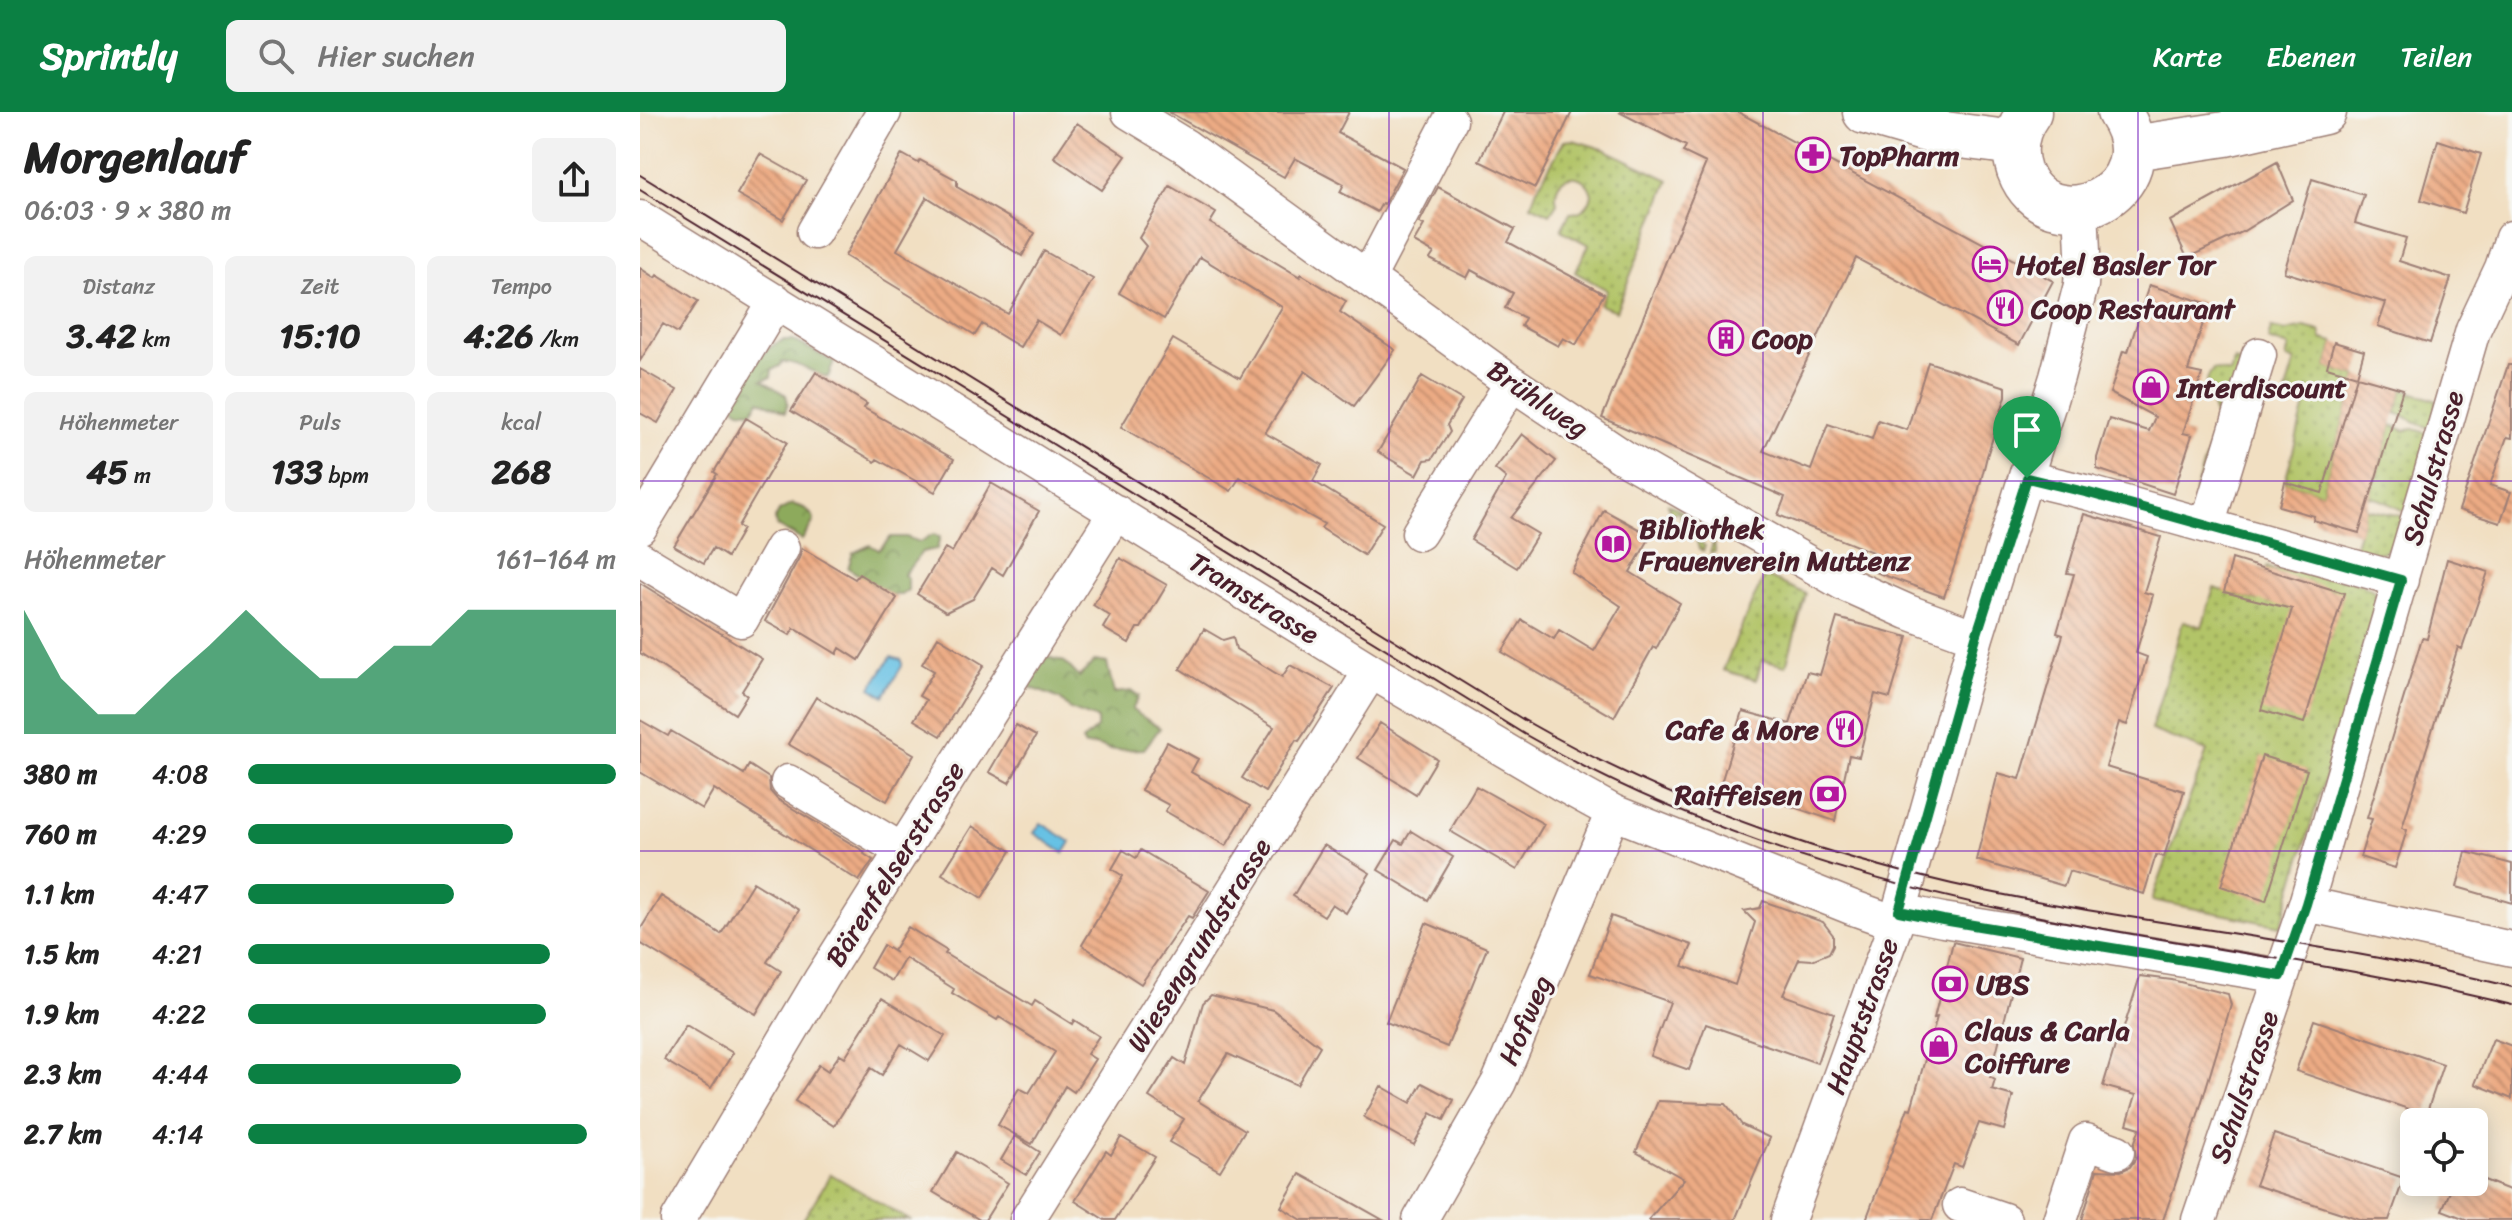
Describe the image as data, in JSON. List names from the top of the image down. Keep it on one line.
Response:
{"streets":{"street":["Brühlweg","Schulstrasse","Tramstrasse","Bärenfelserstrasse","Wiesengrundstrasse","Hauptstrasse","Hofweg"]},"crossings":[["Brühlweg","Hauptstrasse"],["Schulstrasse","Tramstrasse"],["Tramstrasse","Bärenfelserstrasse"],["Tramstrasse","Wiesengrundstrasse"],["Tramstrasse","Hauptstrasse"],["Tramstrasse","Hofweg"]],"places":{"pharmacy":["TopPharm"],"hotel":["Hotel Basler Tor"],"restaurant":["Coop Restaurant","Cafe & More"],"building":["Coop"],"shop":["Interdiscount","Claus & Carla Coiffure"],"library":["Bibliothek Frauenverein Muttenz"],"bank":["Raiffeisen","UBS"]},"page":{"header":"Sprintly","search":"Hier suchen","nav":["Karte","Ebenen","Teilen"],"heading":["Morgenlauf","06:03 · 9 × 380 m"],"stats":[["Distanz","3.42 km"],["Zeit","15:10"],["Tempo","4:26 /km"],["Höhenmeter","45 m"],["Puls","133 bpm"],["kcal","268"]],"chart":["Höhenmeter","161–164 m"],"list":[{"name":"380 m","note":"4:08"},{"name":"760 m","note":"4:29"},{"name":"1.1 km","note":"4:47"},{"name":"1.5 km","note":"4:21"},{"name":"1.9 km","note":"4:22"},{"name":"2.3 km","note":"4:44"},{"name":"2.7 km","note":"4:14"}]}}
